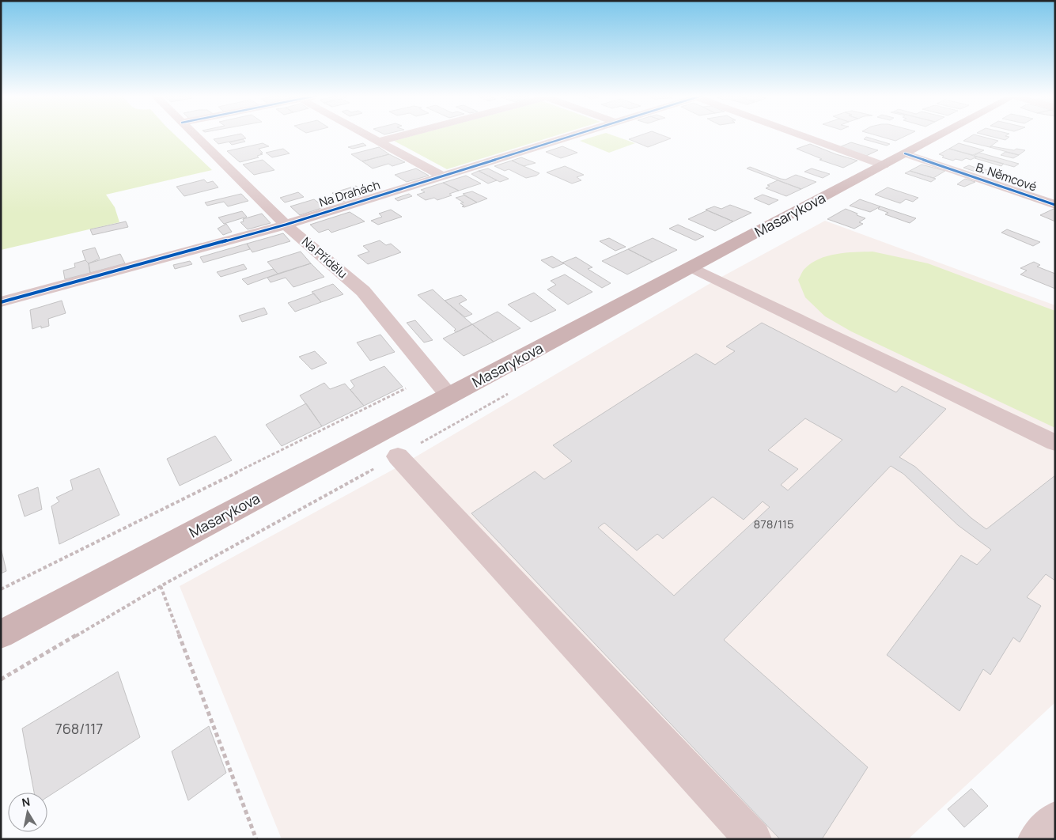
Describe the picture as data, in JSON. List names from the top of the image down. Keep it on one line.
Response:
{"streets":{"main road":["Masarykova"],"street":["B. Němcové","Na Drahách","Na Přídělu"]},"crossings":[["B. Němcové","Masarykova"],["Na Drahách","Na Přídělu"],["Masarykova","Na Přídělu"]],"house_numbers":["878/115","768/117"],"north":"top"}
